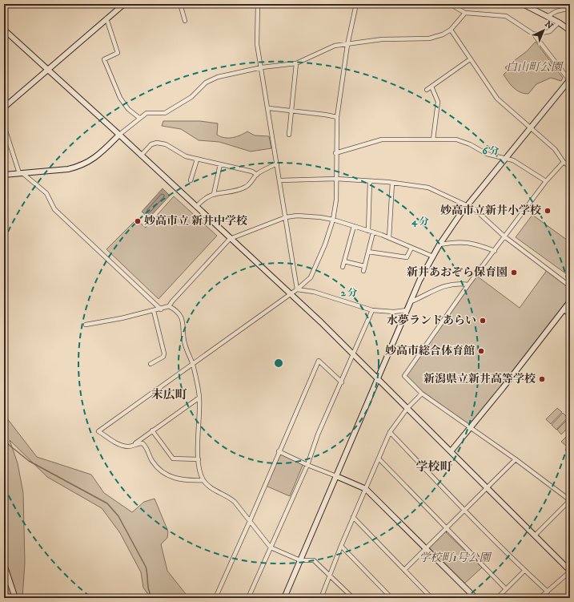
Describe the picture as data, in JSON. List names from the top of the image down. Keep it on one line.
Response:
{"districts":["末広町","学校町"],"parks":["白山町公園","学校町1号公園"],"places":["妙高市立新井小学校","妙高市立 新井中学校","新井あおぞら保育園","水夢ランドあらい","妙高市総合体育館","新潟県立新井高等学校"],"north":"top right","rings":["6 分","4 分","2 分"]}
